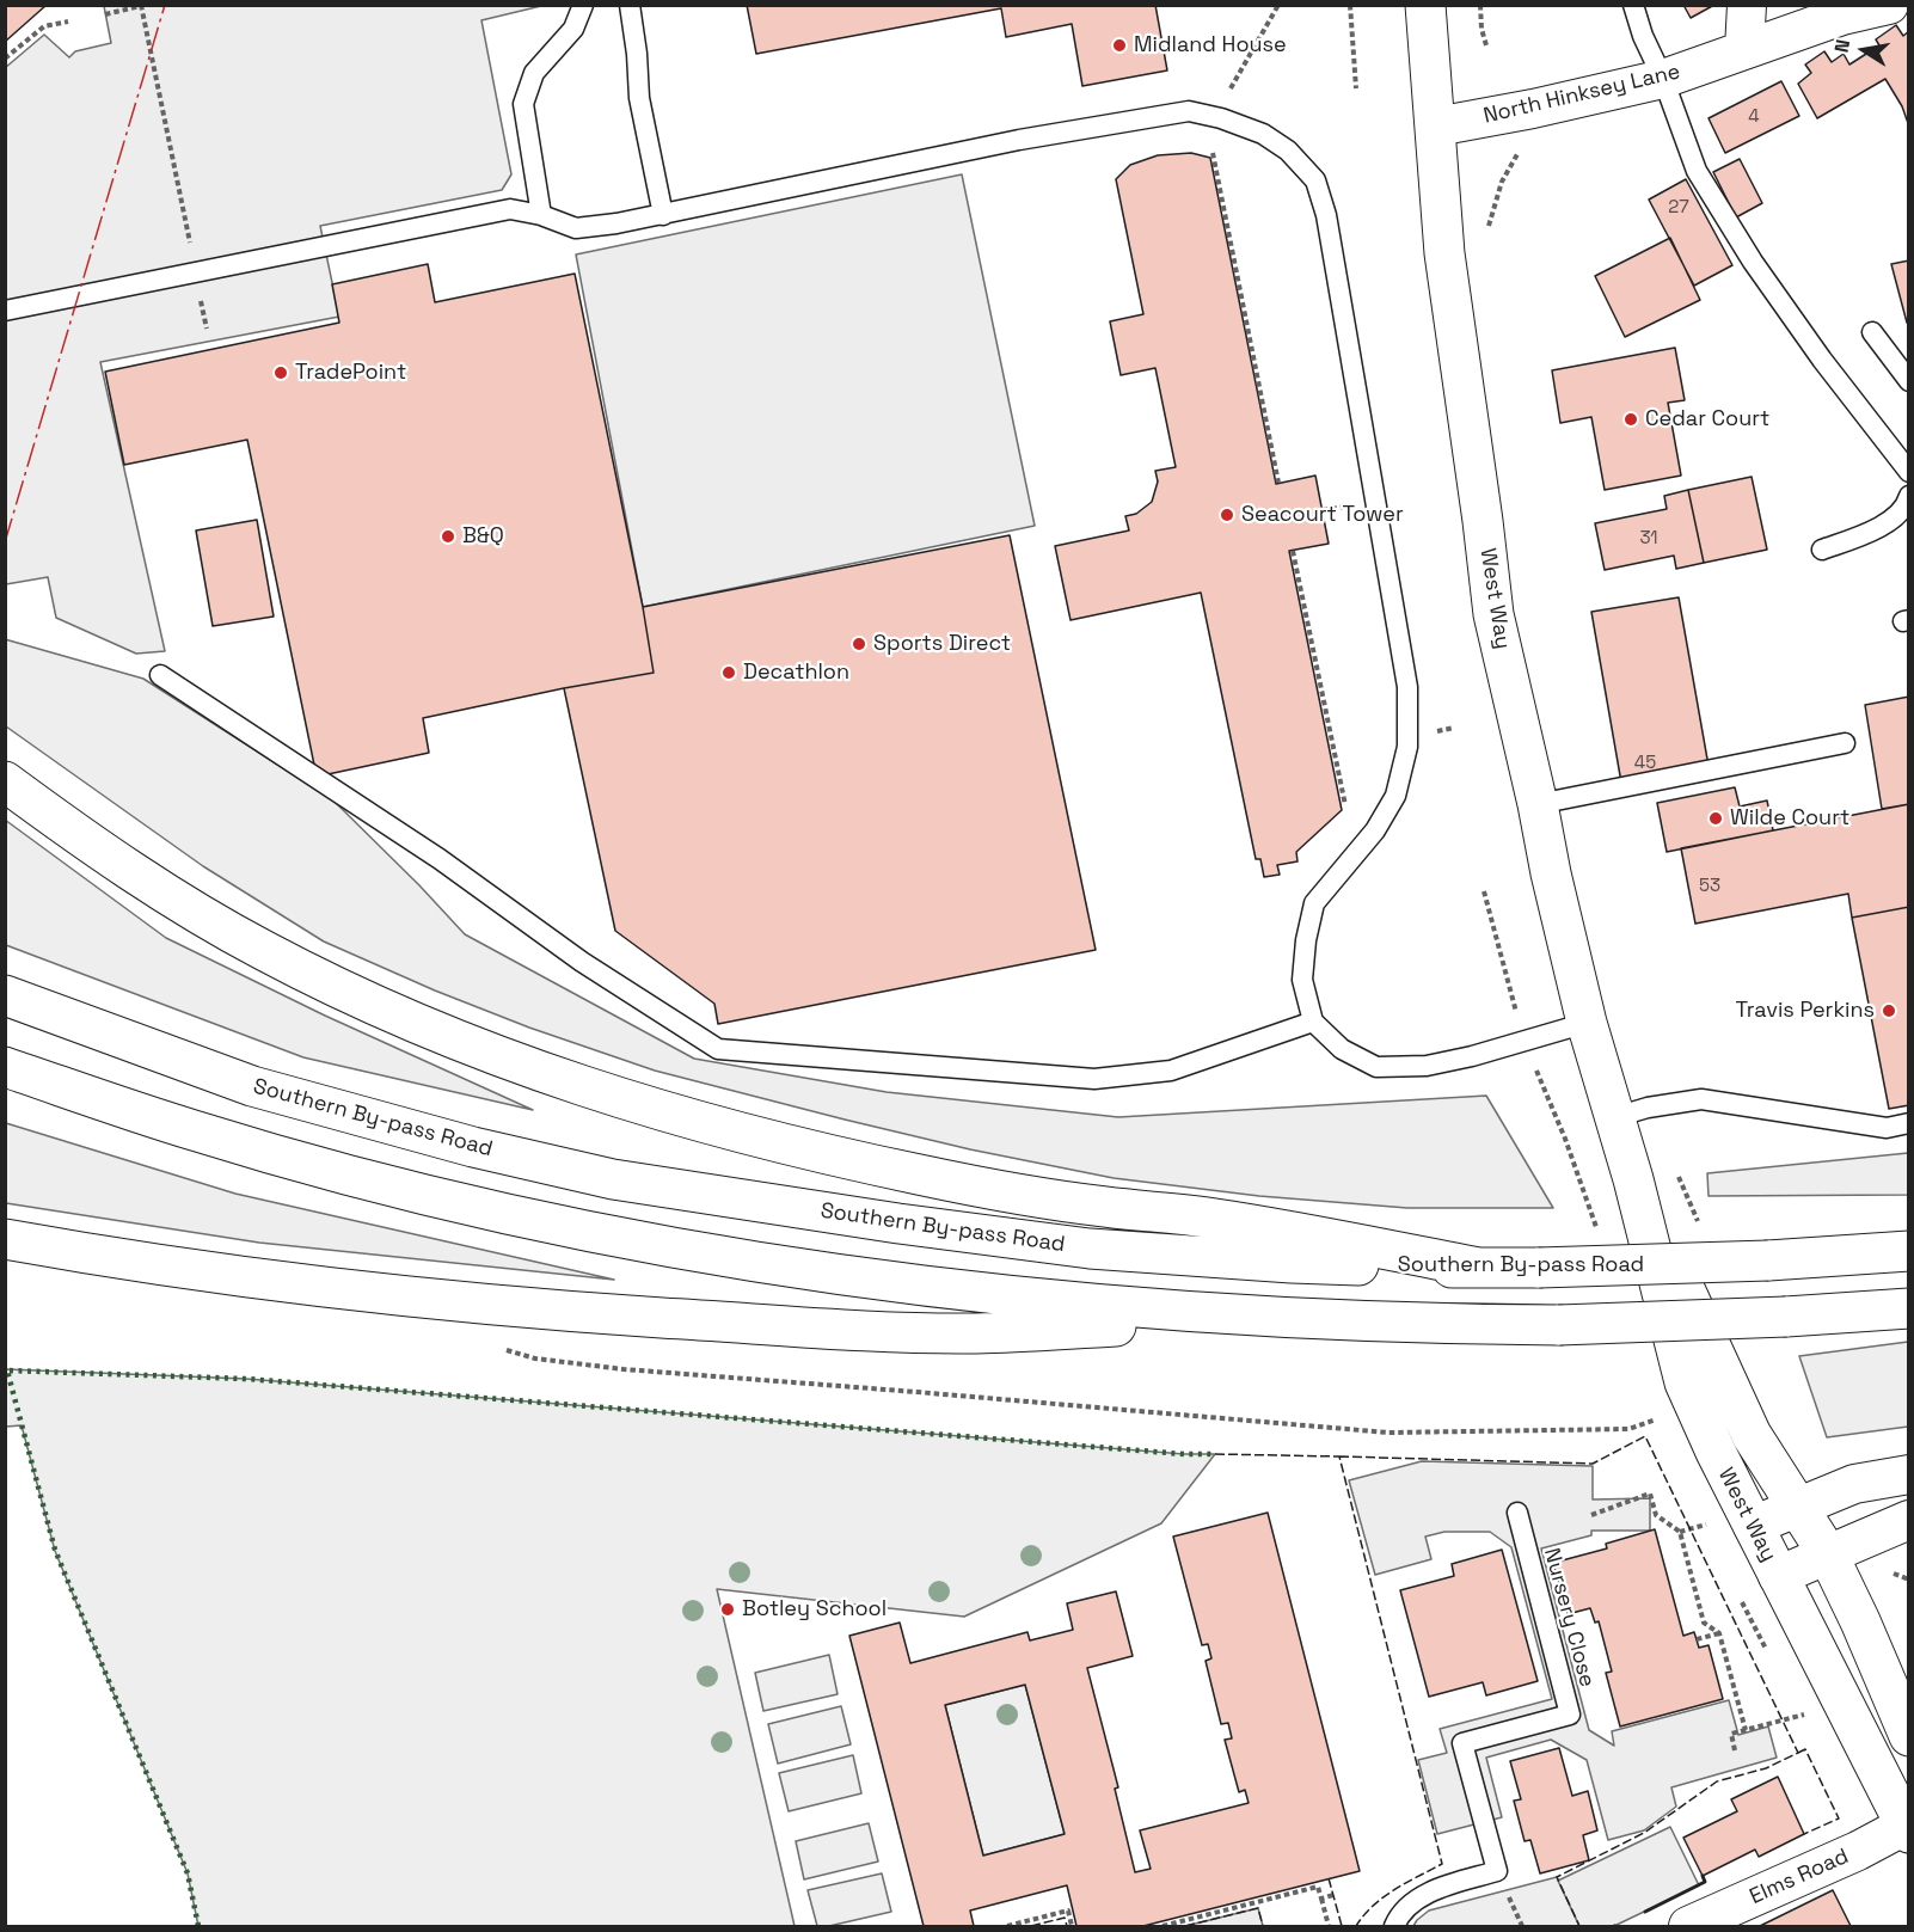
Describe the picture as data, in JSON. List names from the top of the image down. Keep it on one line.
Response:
{"streets":{"main road":["West Way","Southern By-pass Road"],"street":["North Hinksey Lane","Elms Road"],"lane":["Nursery Close"]},"crossings":[["North Hinksey Lane","West Way"],["West Way","Elms Road"]],"places":["Midland House","TradePoint","Cedar Court","Seacourt Tower","B&Q","Sports Direct","Decathlon","Wilde Court","Travis Perkins","Botley School"],"house_numbers":["4","27","31","45","53"],"north":"left"}
